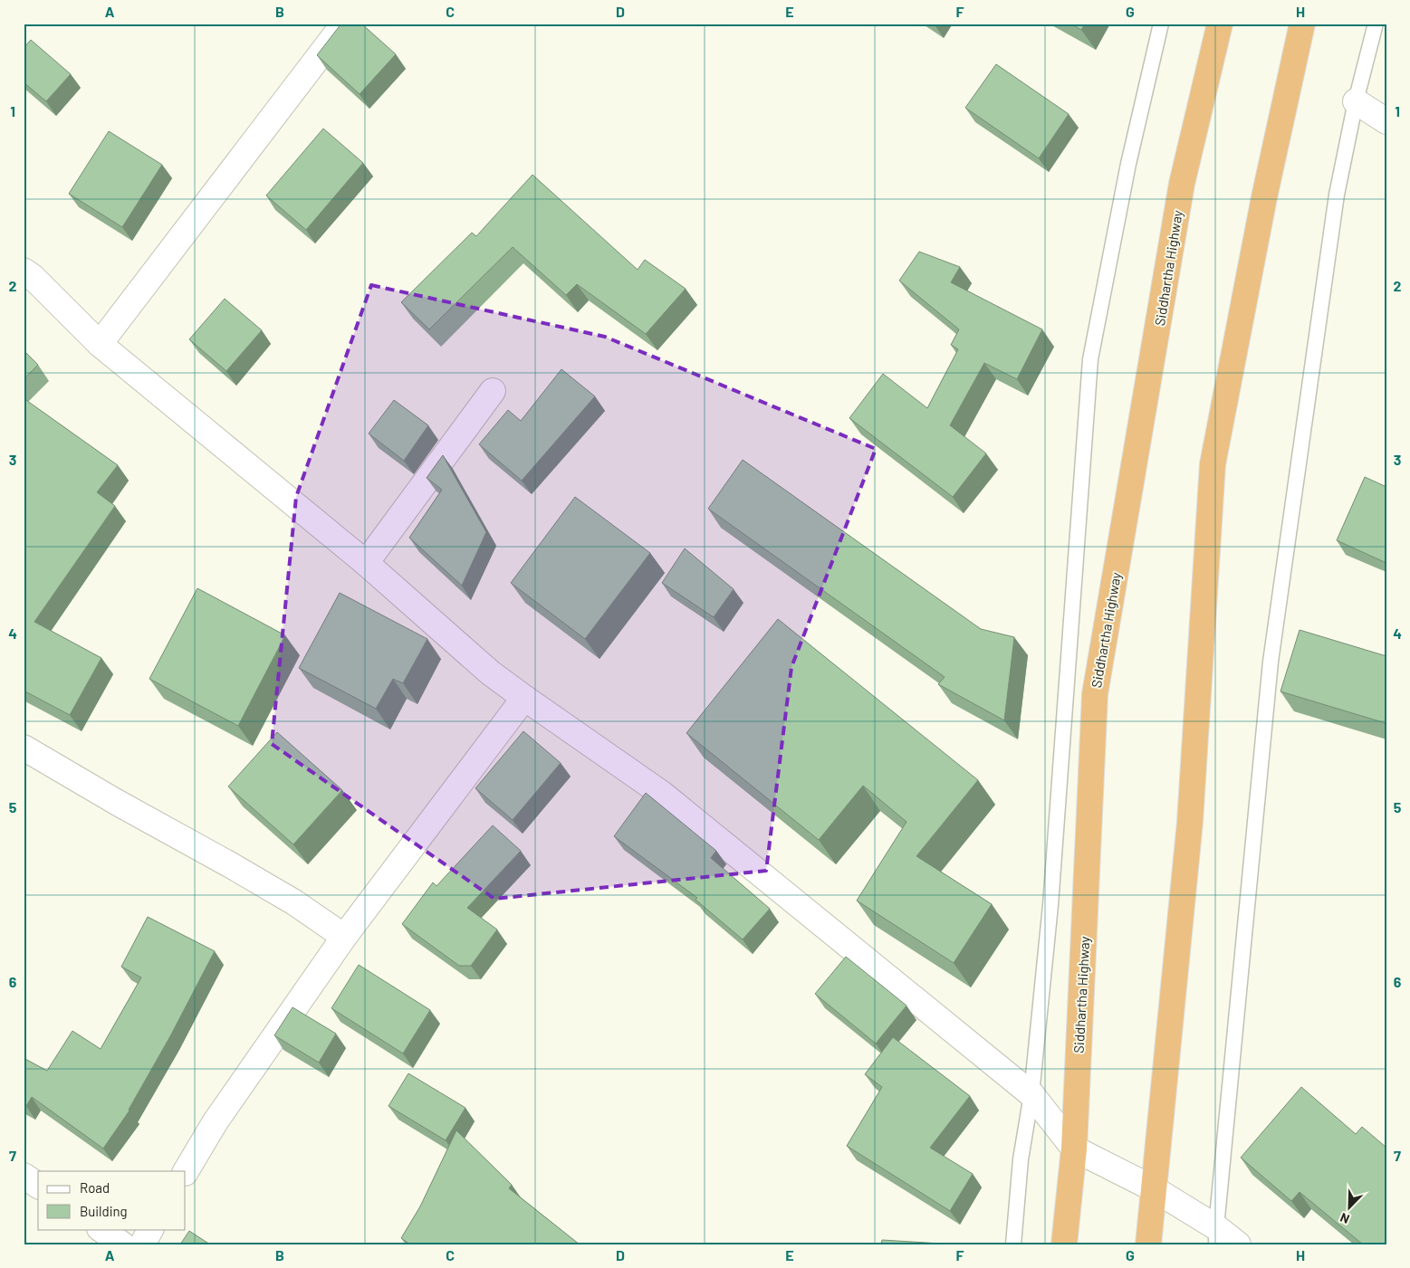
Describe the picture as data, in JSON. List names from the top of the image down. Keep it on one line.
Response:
{"streets":{"highway":["Siddhartha Highway"]},"legend":["Road","Building"],"north":"bottom left","grid":{"columns":["A","B","C","D","E","F","G","H"],"rows":["1","2","3","4","5","6","7"]}}
